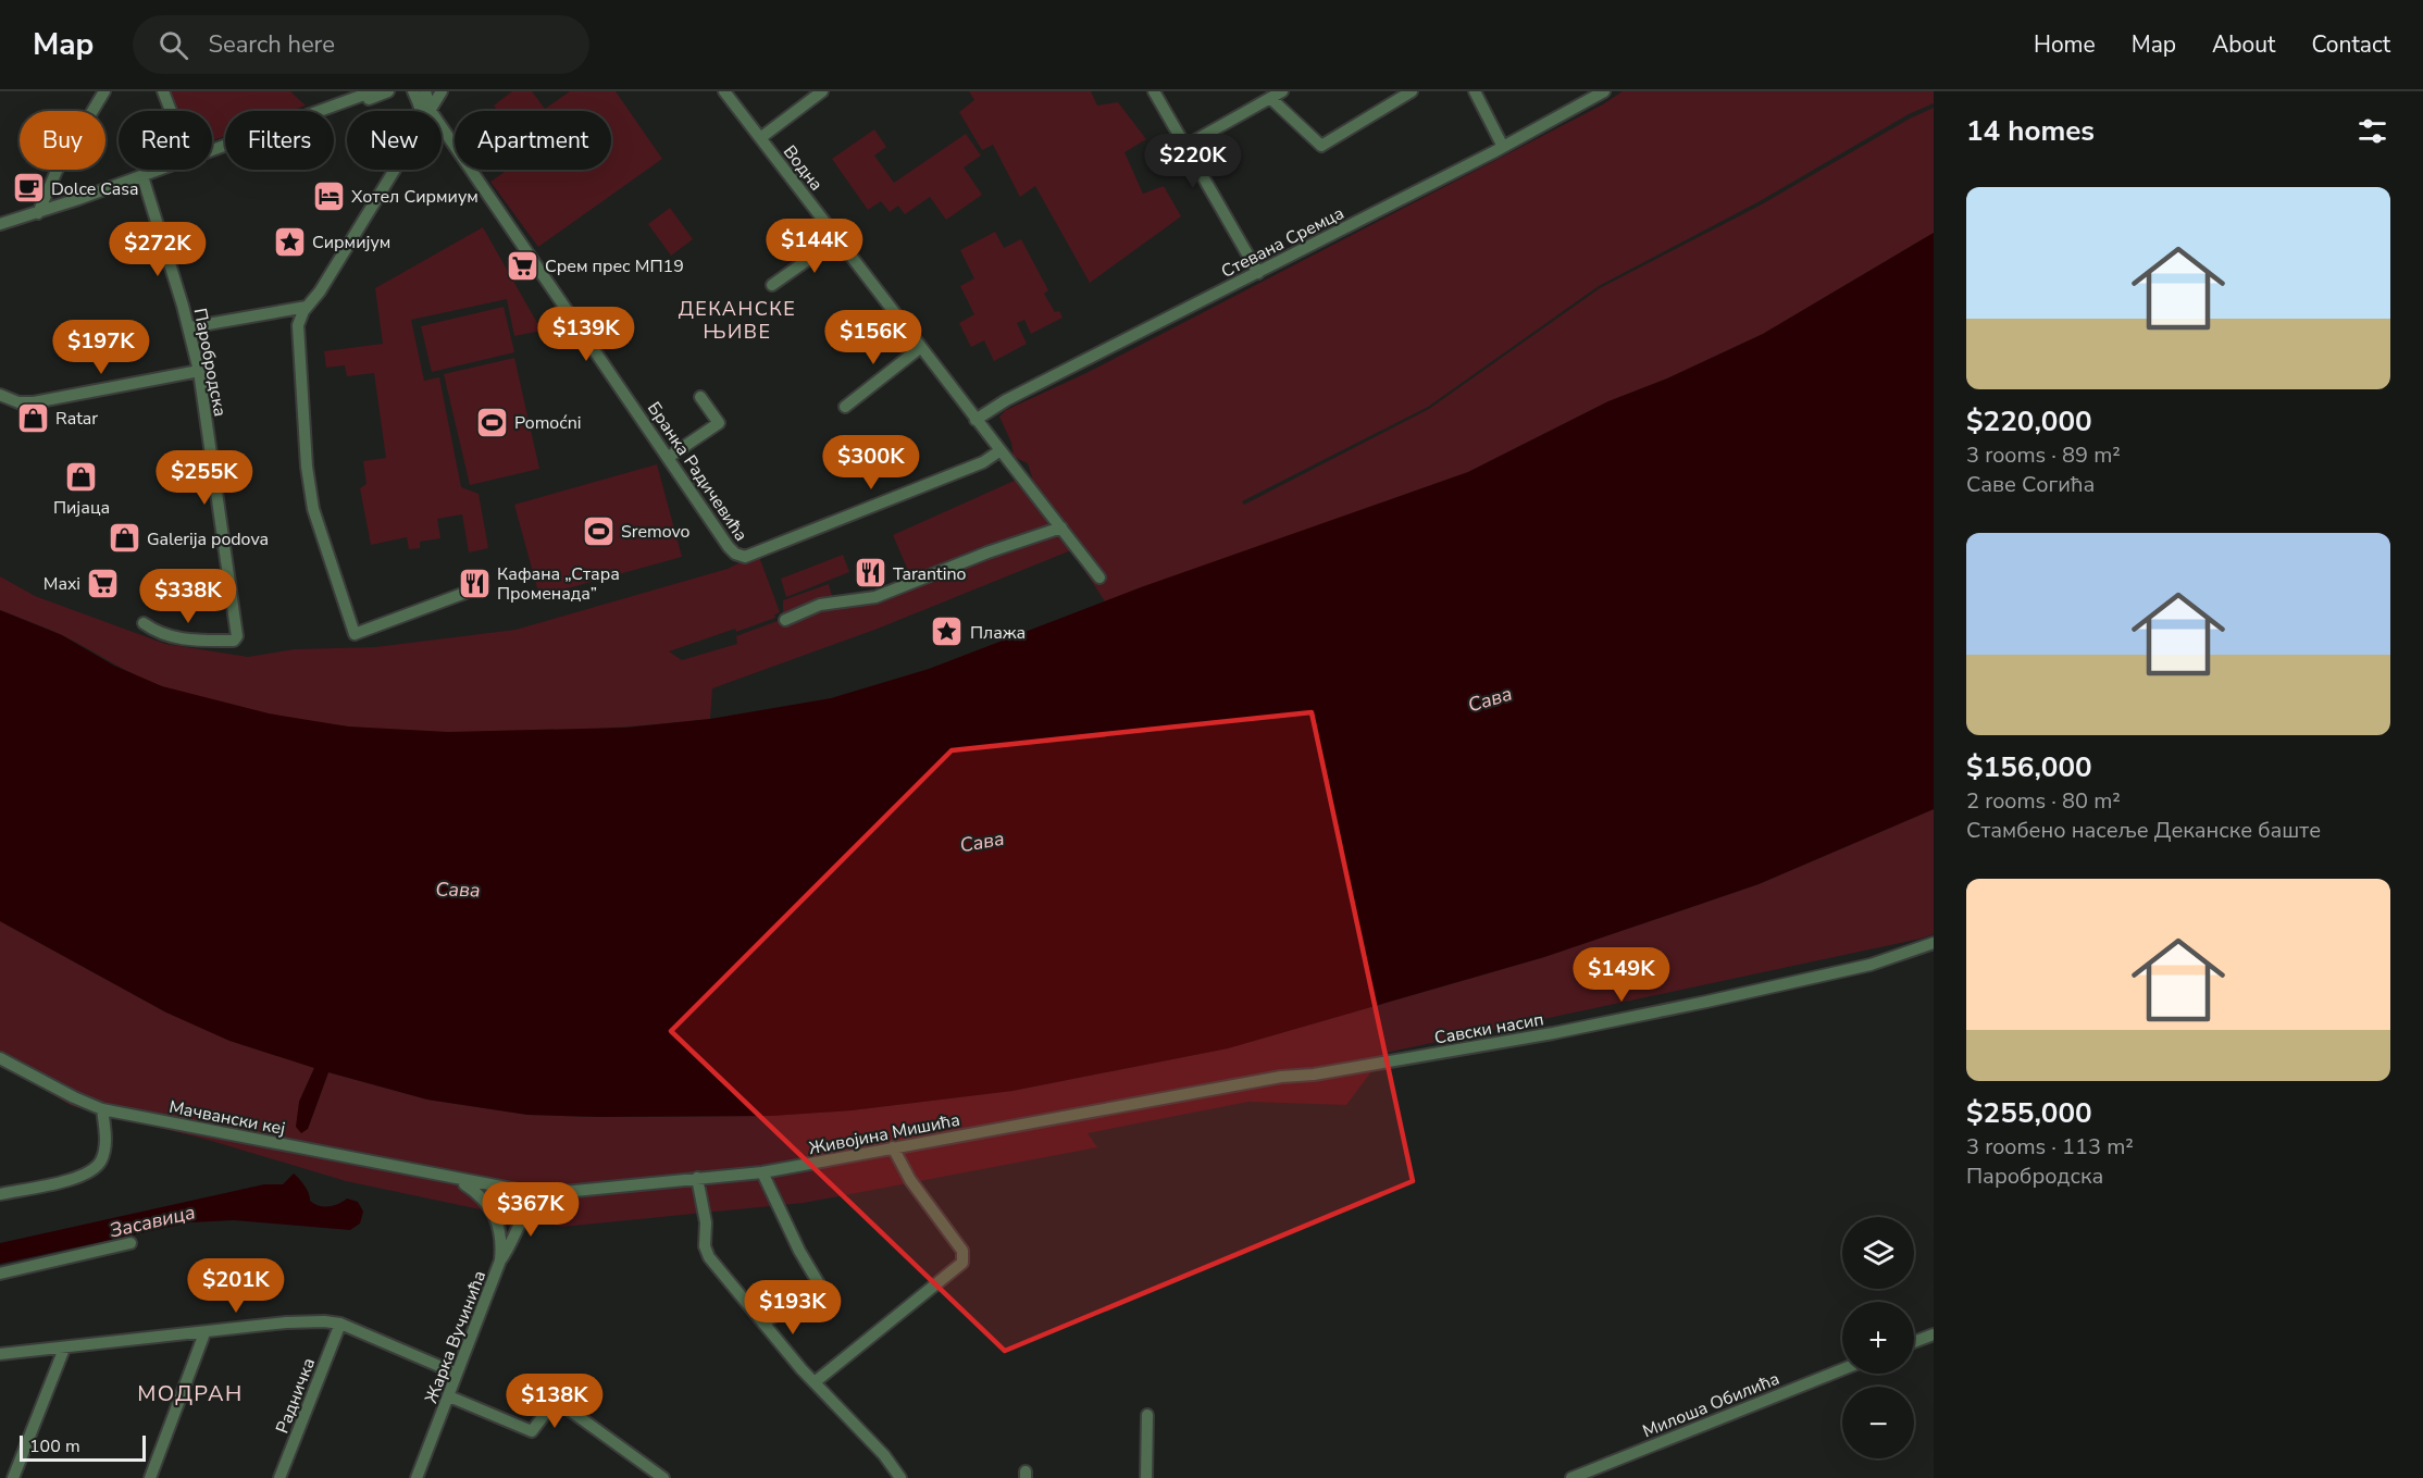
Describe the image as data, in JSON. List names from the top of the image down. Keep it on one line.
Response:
{"streets":{"street":["Водна","Стевана Сремца","Паробродска","Бранка Радичевића","Савски насип","Мачвански кеј","Живојина Мишића","Жарка Вучинића","Радничка","Милоша Обилића"]},"crossings":[["Водна","Стевана Сремца"],["Водна","Бранка Радичевића"],["Савски насип","Живојина Мишића"],["Мачвански кеј","Живојина Мишића"],["Мачвански кеј","Жарка Вучинића"],["Живојина Мишића","Жарка Вучинића"]],"districts":["ДЕКАНСКЕ ЊИВЕ","МОДРАН"],"water":["Сава","Засавица"],"places":{"cafe":["Dolce Casa"],"hotel":["Хотел Сирмиум"],"place":["Сирмијум","Плажа"],"supermarket":["Срем прес МП19","Maxi"],"shop":["Ratar","Пијаца","Galerija podova"],"sports":["Pomoćni","Sremovo"],"restaurant":["Tarantino","Кафана „Стара Променада”"]},"scale_bar":"100 m","page":{"header":"Map","search":"Search here","nav":["Home","Map","About","Contact"],"heading":"14 homes","chip":["Buy","Rent","Filters","New","Apartment"],"price":["$220K","$144K","$272K","$139K","$156K","$197K","$300K","$255K","$338K","$149K","$367K","$201K","$193K","$138K"],"list":[{"name":"$220,000","note":"3 rooms · 89 m² · Саве Согића"},{"name":"$156,000","note":"2 rooms · 80 m² · Стамбено насеље Деканске баште"},{"name":"$255,000","note":"3 rooms · 113 m² · Паробродска"}],"map_buttons":["+","−"],"scale":"100 m"}}
